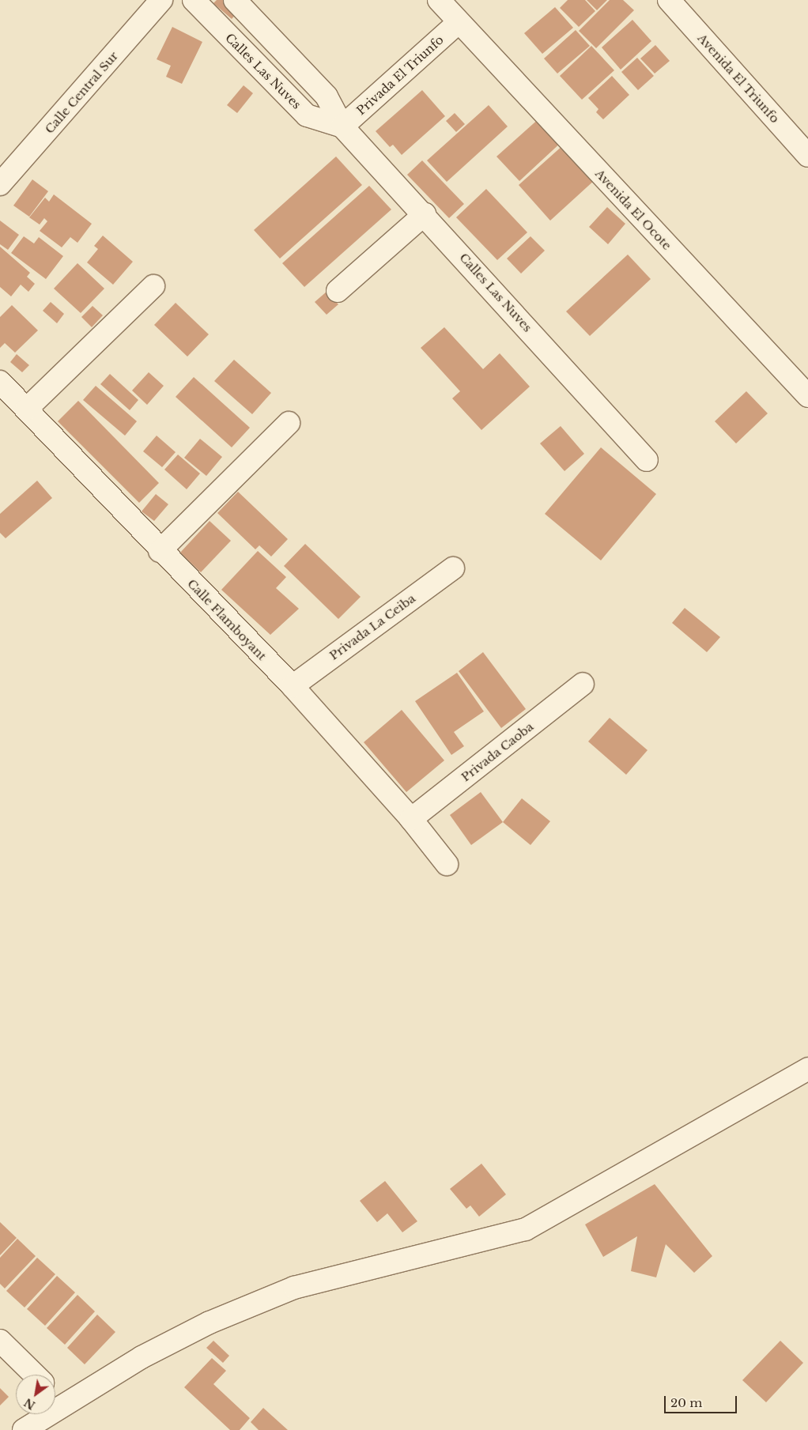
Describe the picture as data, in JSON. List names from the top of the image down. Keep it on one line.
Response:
{"streets":{"street":["Calles Las Nuves","Privada El Triunfo","Avenida El Triunfo","Calle Central Sur","Avenida El Ocote","Calle Flamboyant","Privada La Ceiba","Privada Caoba"]},"crossings":[["Calles Las Nuves","Privada El Triunfo"],["Privada El Triunfo","Avenida El Ocote"],["Calle Flamboyant","Privada La Ceiba"],["Calle Flamboyant","Privada Caoba"]],"scale_bar":"20 m","north":"bottom left"}
